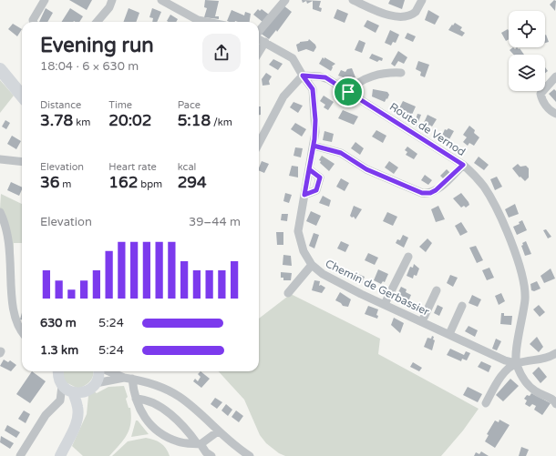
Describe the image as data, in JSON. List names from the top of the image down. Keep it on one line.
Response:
{"streets":{"street":["Route de Vernod","Chemin de Gerbassier"]},"crossings":[["Route de Vernod","Chemin de Gerbassier"]],"page":{"heading":["Evening run","18:04 · 6 × 630 m"],"stats":[["Distance","3.78 km"],["Time","20:02"],["Pace","5:18 /km"],["Elevation","36 m"],["Heart rate","162 bpm"],["kcal","294"]],"chart":["Elevation","39–44 m"],"list":[{"name":"630 m","note":"5:24"},{"name":"1.3 km","note":"5:24"}]}}
